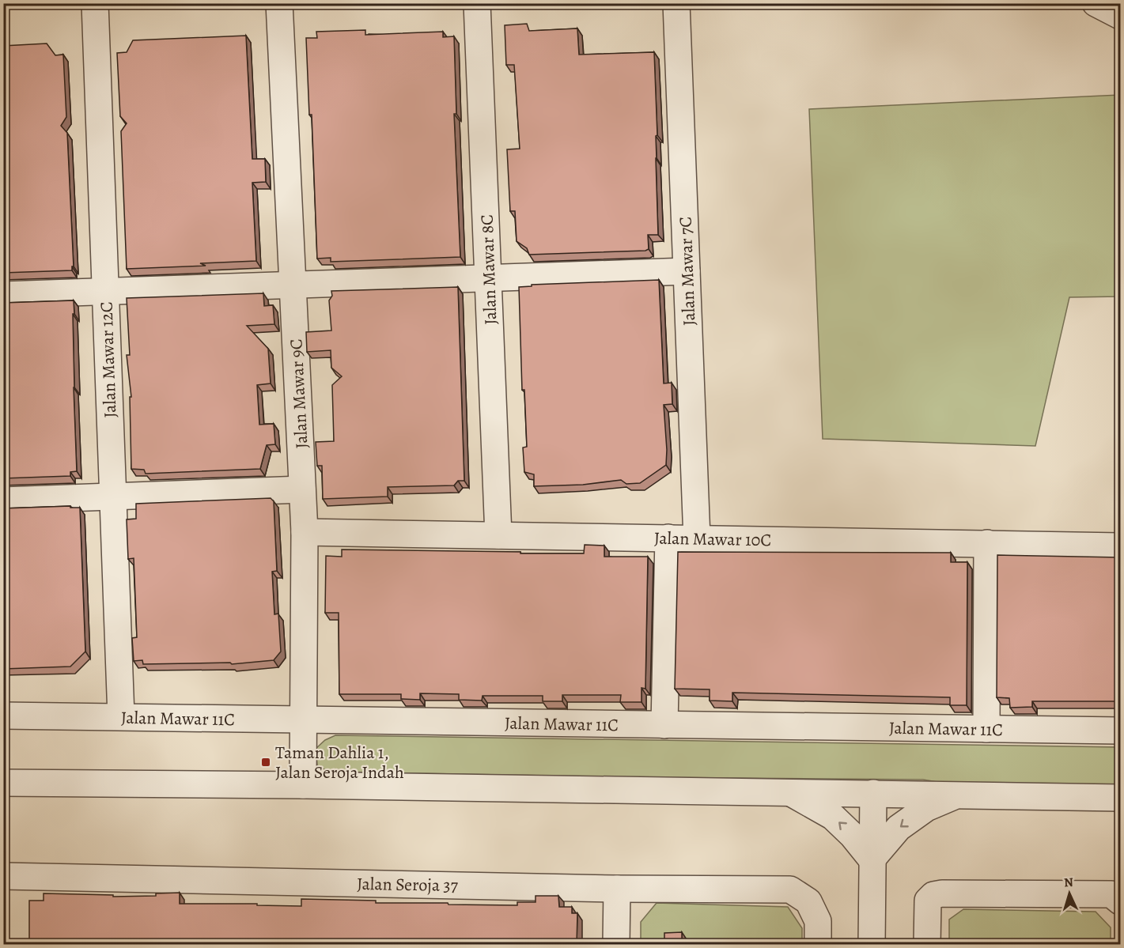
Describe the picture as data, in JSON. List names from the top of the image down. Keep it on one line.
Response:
{"streets":{"street":["Jalan Mawar 8C","Jalan Mawar 7C","Jalan Mawar 12C","Jalan Mawar 9C","Jalan Mawar 10C","Jalan Mawar 11C","Jalan Seroja 37"]},"crossings":[["Jalan Mawar 8C","Jalan Mawar 10C"],["Jalan Mawar 7C","Jalan Mawar 10C"],["Jalan Mawar 12C","Jalan Mawar 11C"],["Jalan Mawar 9C","Jalan Mawar 10C"],["Jalan Mawar 9C","Jalan Mawar 11C"]],"places":{"transit":["Taman Dahlia 1, Jalan Seroja Indah"]},"north":"top"}
